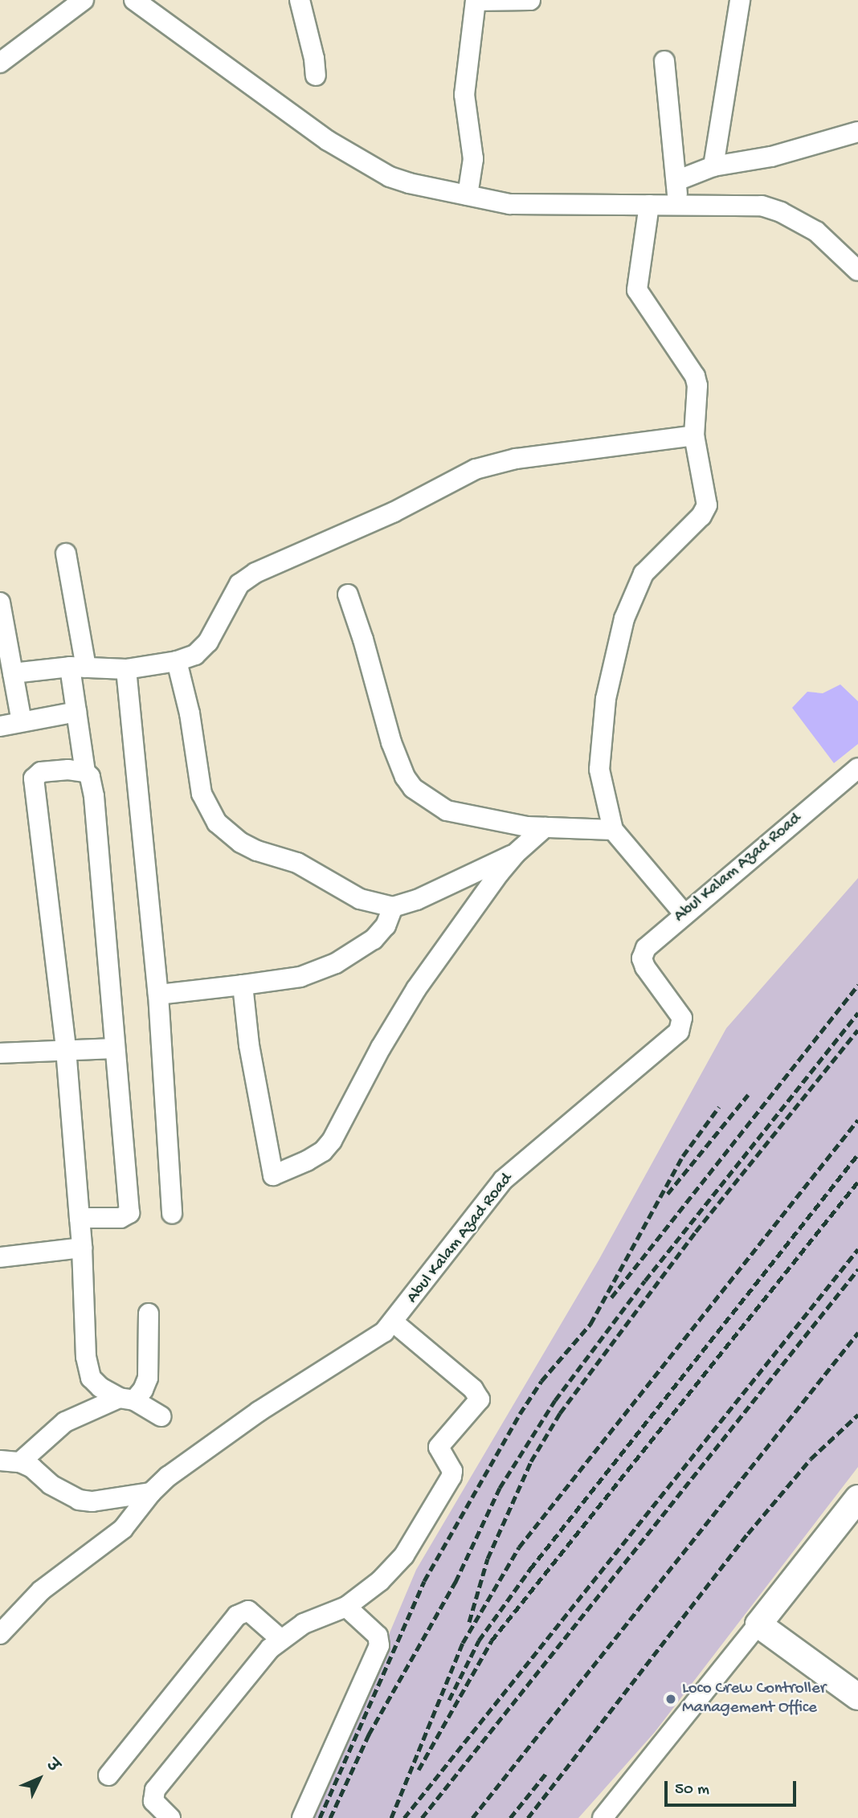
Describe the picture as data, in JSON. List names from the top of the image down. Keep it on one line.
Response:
{"streets":{"street":["Abul Kalam Azad Road"]},"places":["Loco Crew Controller Management Office"],"scale_bar":"50 m","north":"top right"}
